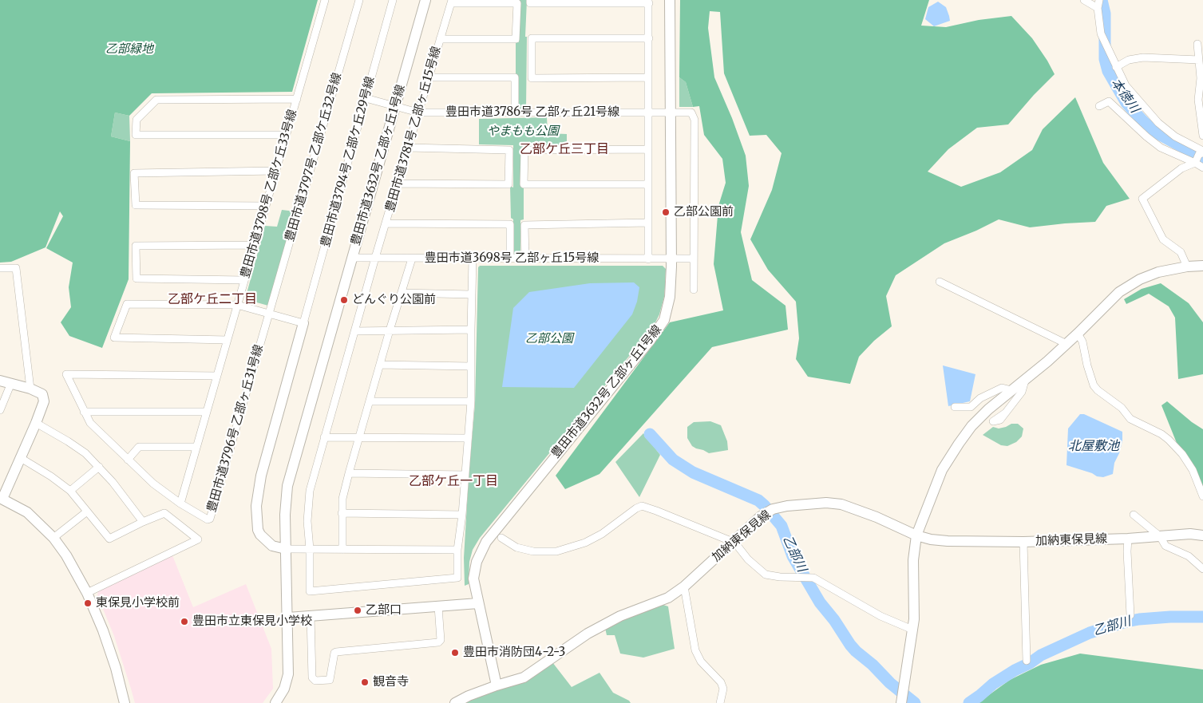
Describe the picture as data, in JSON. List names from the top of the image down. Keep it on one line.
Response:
{"streets":{"street":["豊田市道3786号 乙部ヶ丘21号線","豊田市道3781号 乙部ヶ丘15号線","豊田市道3797号 乙部ケ丘32号線","豊田市道3794号 乙部ケ丘29号線","豊田市道3632号 乙部ヶ丘1号線","豊田市道3798号 乙部ケ丘33号線","豊田市道3698号 乙部ヶ丘15号線","豊田市道3796号 乙部ヶ丘31号線","加納東保見線"]},"crossings":[["豊田市道3786号 乙部ヶ丘21号線","豊田市道3781号 乙部ヶ丘15号線"],["豊田市道3786号 乙部ヶ丘21号線","豊田市道3794号 乙部ケ丘29号線"],["豊田市道3786号 乙部ヶ丘21号線","豊田市道3632号 乙部ヶ丘1号線"],["豊田市道3786号 乙部ヶ丘21号線","豊田市道3698号 乙部ヶ丘15号線"],["豊田市道3781号 乙部ヶ丘15号線","豊田市道3698号 乙部ヶ丘15号線"],["豊田市道3797号 乙部ケ丘32号線","豊田市道3796号 乙部ヶ丘31号線"],["豊田市道3632号 乙部ヶ丘1号線","豊田市道3698号 乙部ヶ丘15号線"],["豊田市道3632号 乙部ヶ丘1号線","加納東保見線"],["豊田市道3798号 乙部ケ丘33号線","豊田市道3796号 乙部ヶ丘31号線"]],"districts":["乙部ケ丘三丁目","乙部ケ丘二丁目","乙部ケ丘一丁目"],"water":["本徳川","北屋敷池","乙部川"],"parks":["乙部緑地","やまもも公園","乙部公園"],"places":["乙部公園前","どんぐり公園前","東保見小学校前","乙部口","豊田市立東保見小学校","豊田市消防団4-2-3","観音寺"]}
